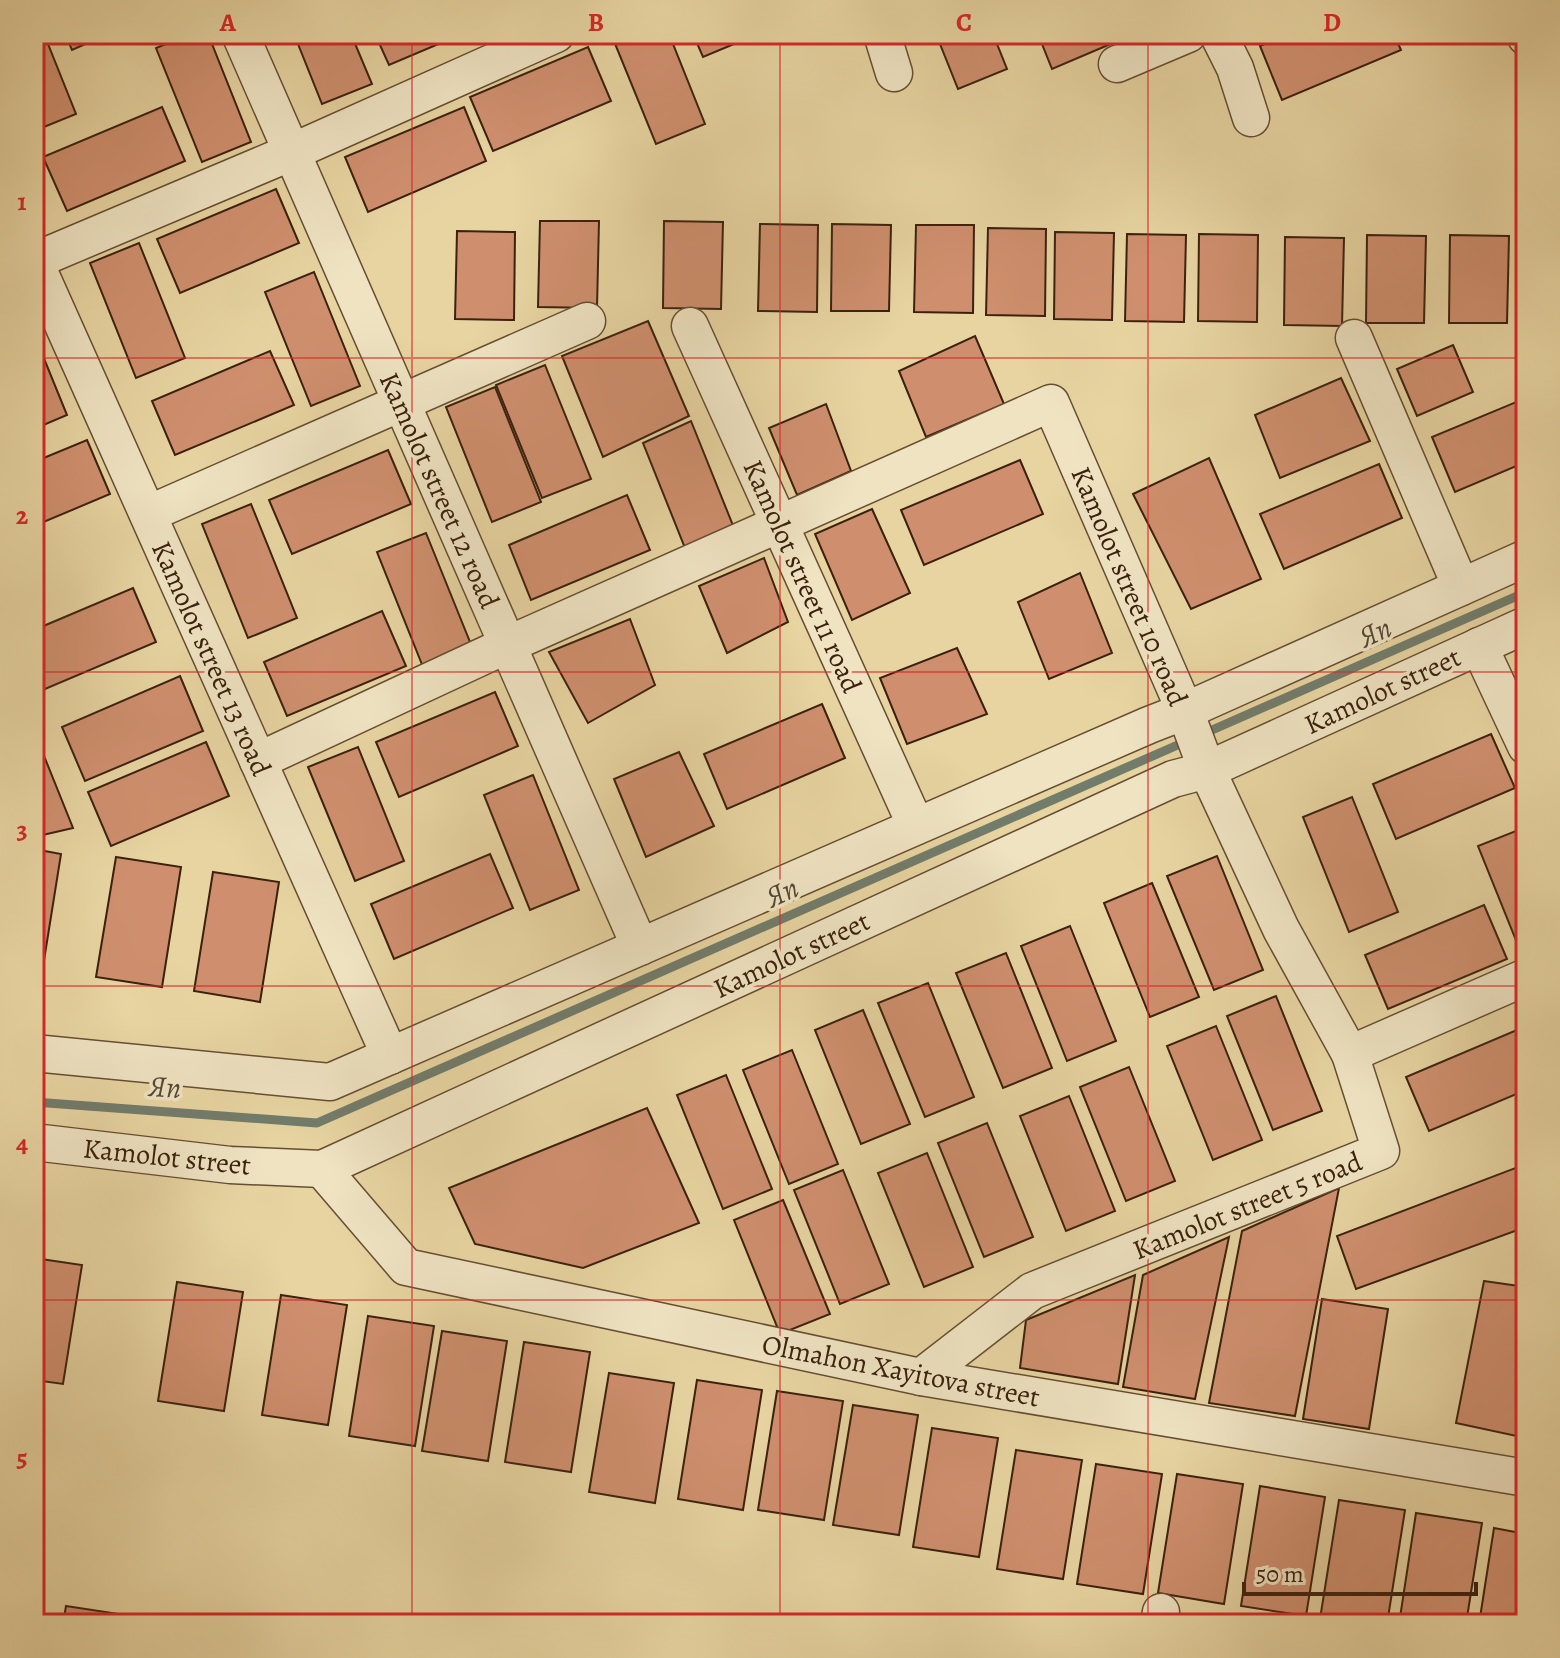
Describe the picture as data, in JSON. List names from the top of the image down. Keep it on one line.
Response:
{"streets":{"street":["Kamolot street 12 road","Kamolot street 11 road","Kamolot street 10 road","Kamolot street 13 road","Kamolot street","Kamolot street 5 road","Olmahon Xayitova street"]},"crossings":[["Kamolot street 11 road","Kamolot street 10 road"],["Kamolot street 10 road","Kamolot street"],["Kamolot street 10 road","Kamolot street 5 road"],["Kamolot street","Kamolot street 5 road"],["Kamolot street","Olmahon Xayitova street"],["Kamolot street 5 road","Olmahon Xayitova street"]],"water":["Яп"],"scale_bar":"50 m","grid":{"columns":["A","B","C","D"],"rows":["1","2","3","4","5"]}}
